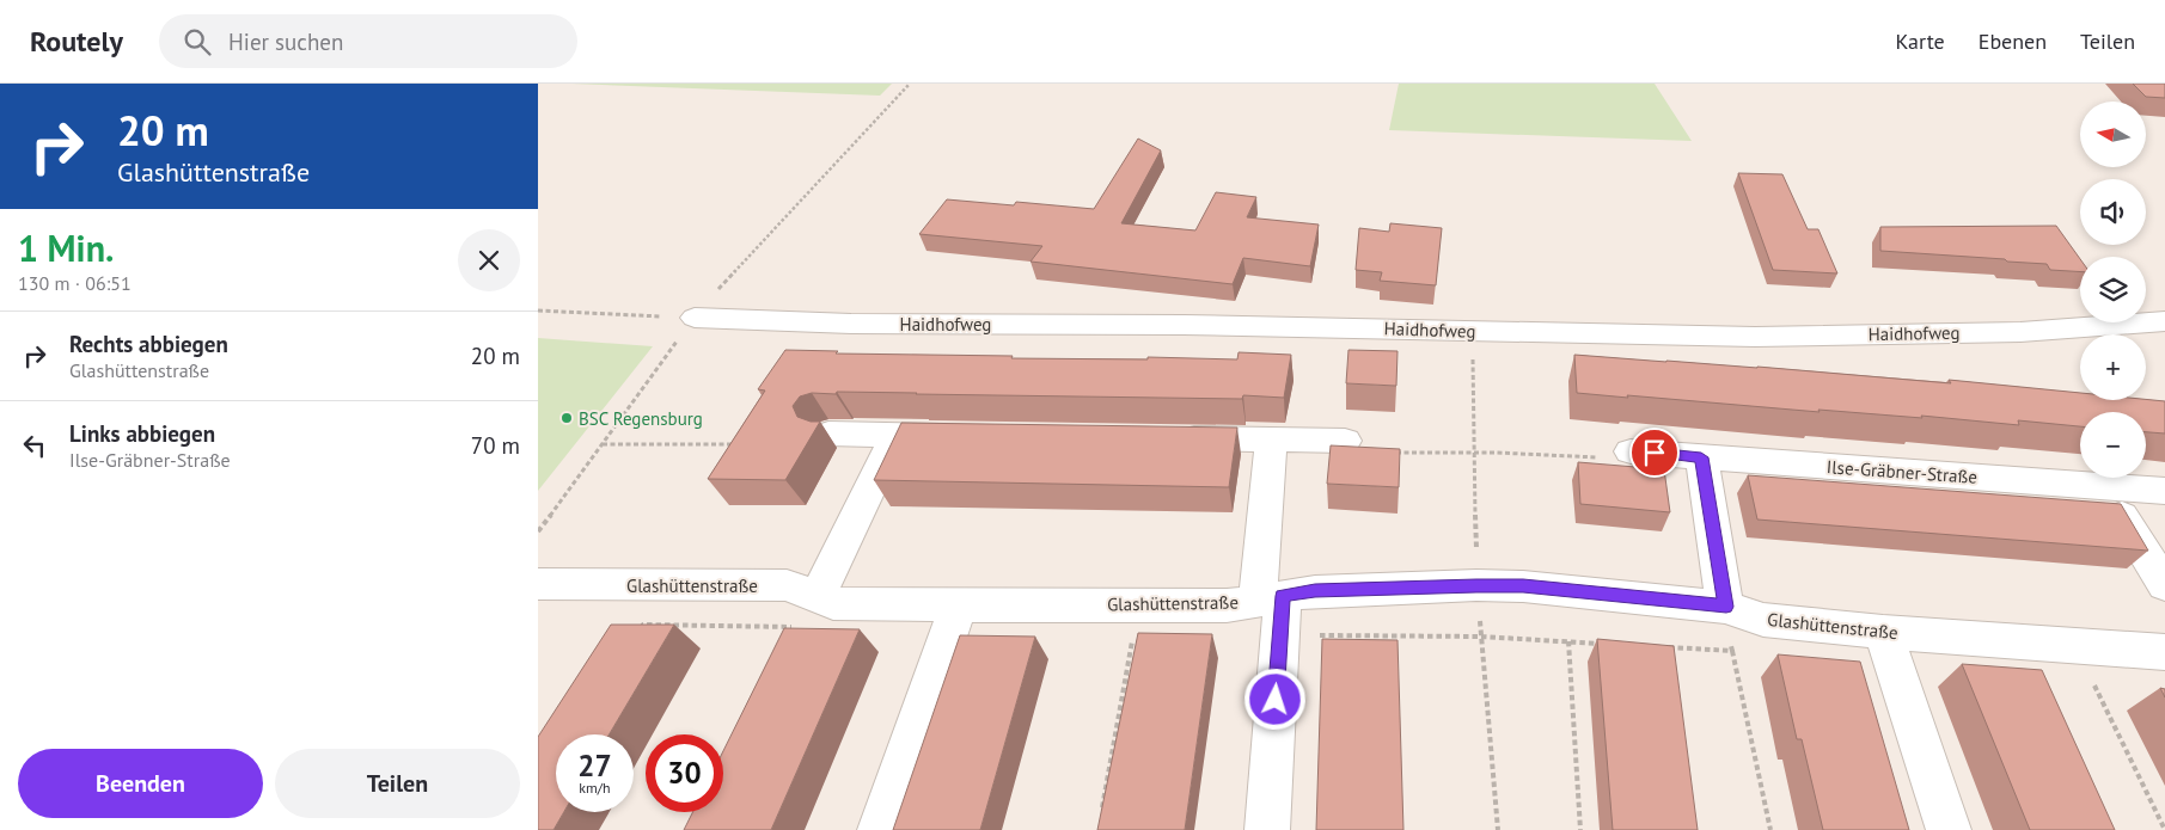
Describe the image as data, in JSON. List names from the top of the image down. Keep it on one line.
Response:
{"streets":{"street":["Haidhofweg","Ilse-Gräbner-Straße","Glashüttenstraße"]},"places":["BSC Regensburg"],"north":"left","page":{"header":"Routely","search":"Hier suchen","nav":["Karte","Ebenen","Teilen"],"turn":["20 m","Glashüttenstraße"],"map_buttons":["+","−"],"heading":["1 Min.","130 m · 06:51"],"list":[{"name":"Rechts abbiegen","note":"Glashüttenstraße","value":"20 m"},{"name":"Links abbiegen","note":"Ilse-Gräbner-Straße","value":"70 m"}],"speed":"27 km/h","limit":"30","buttons":["Beenden","Teilen"]}}
